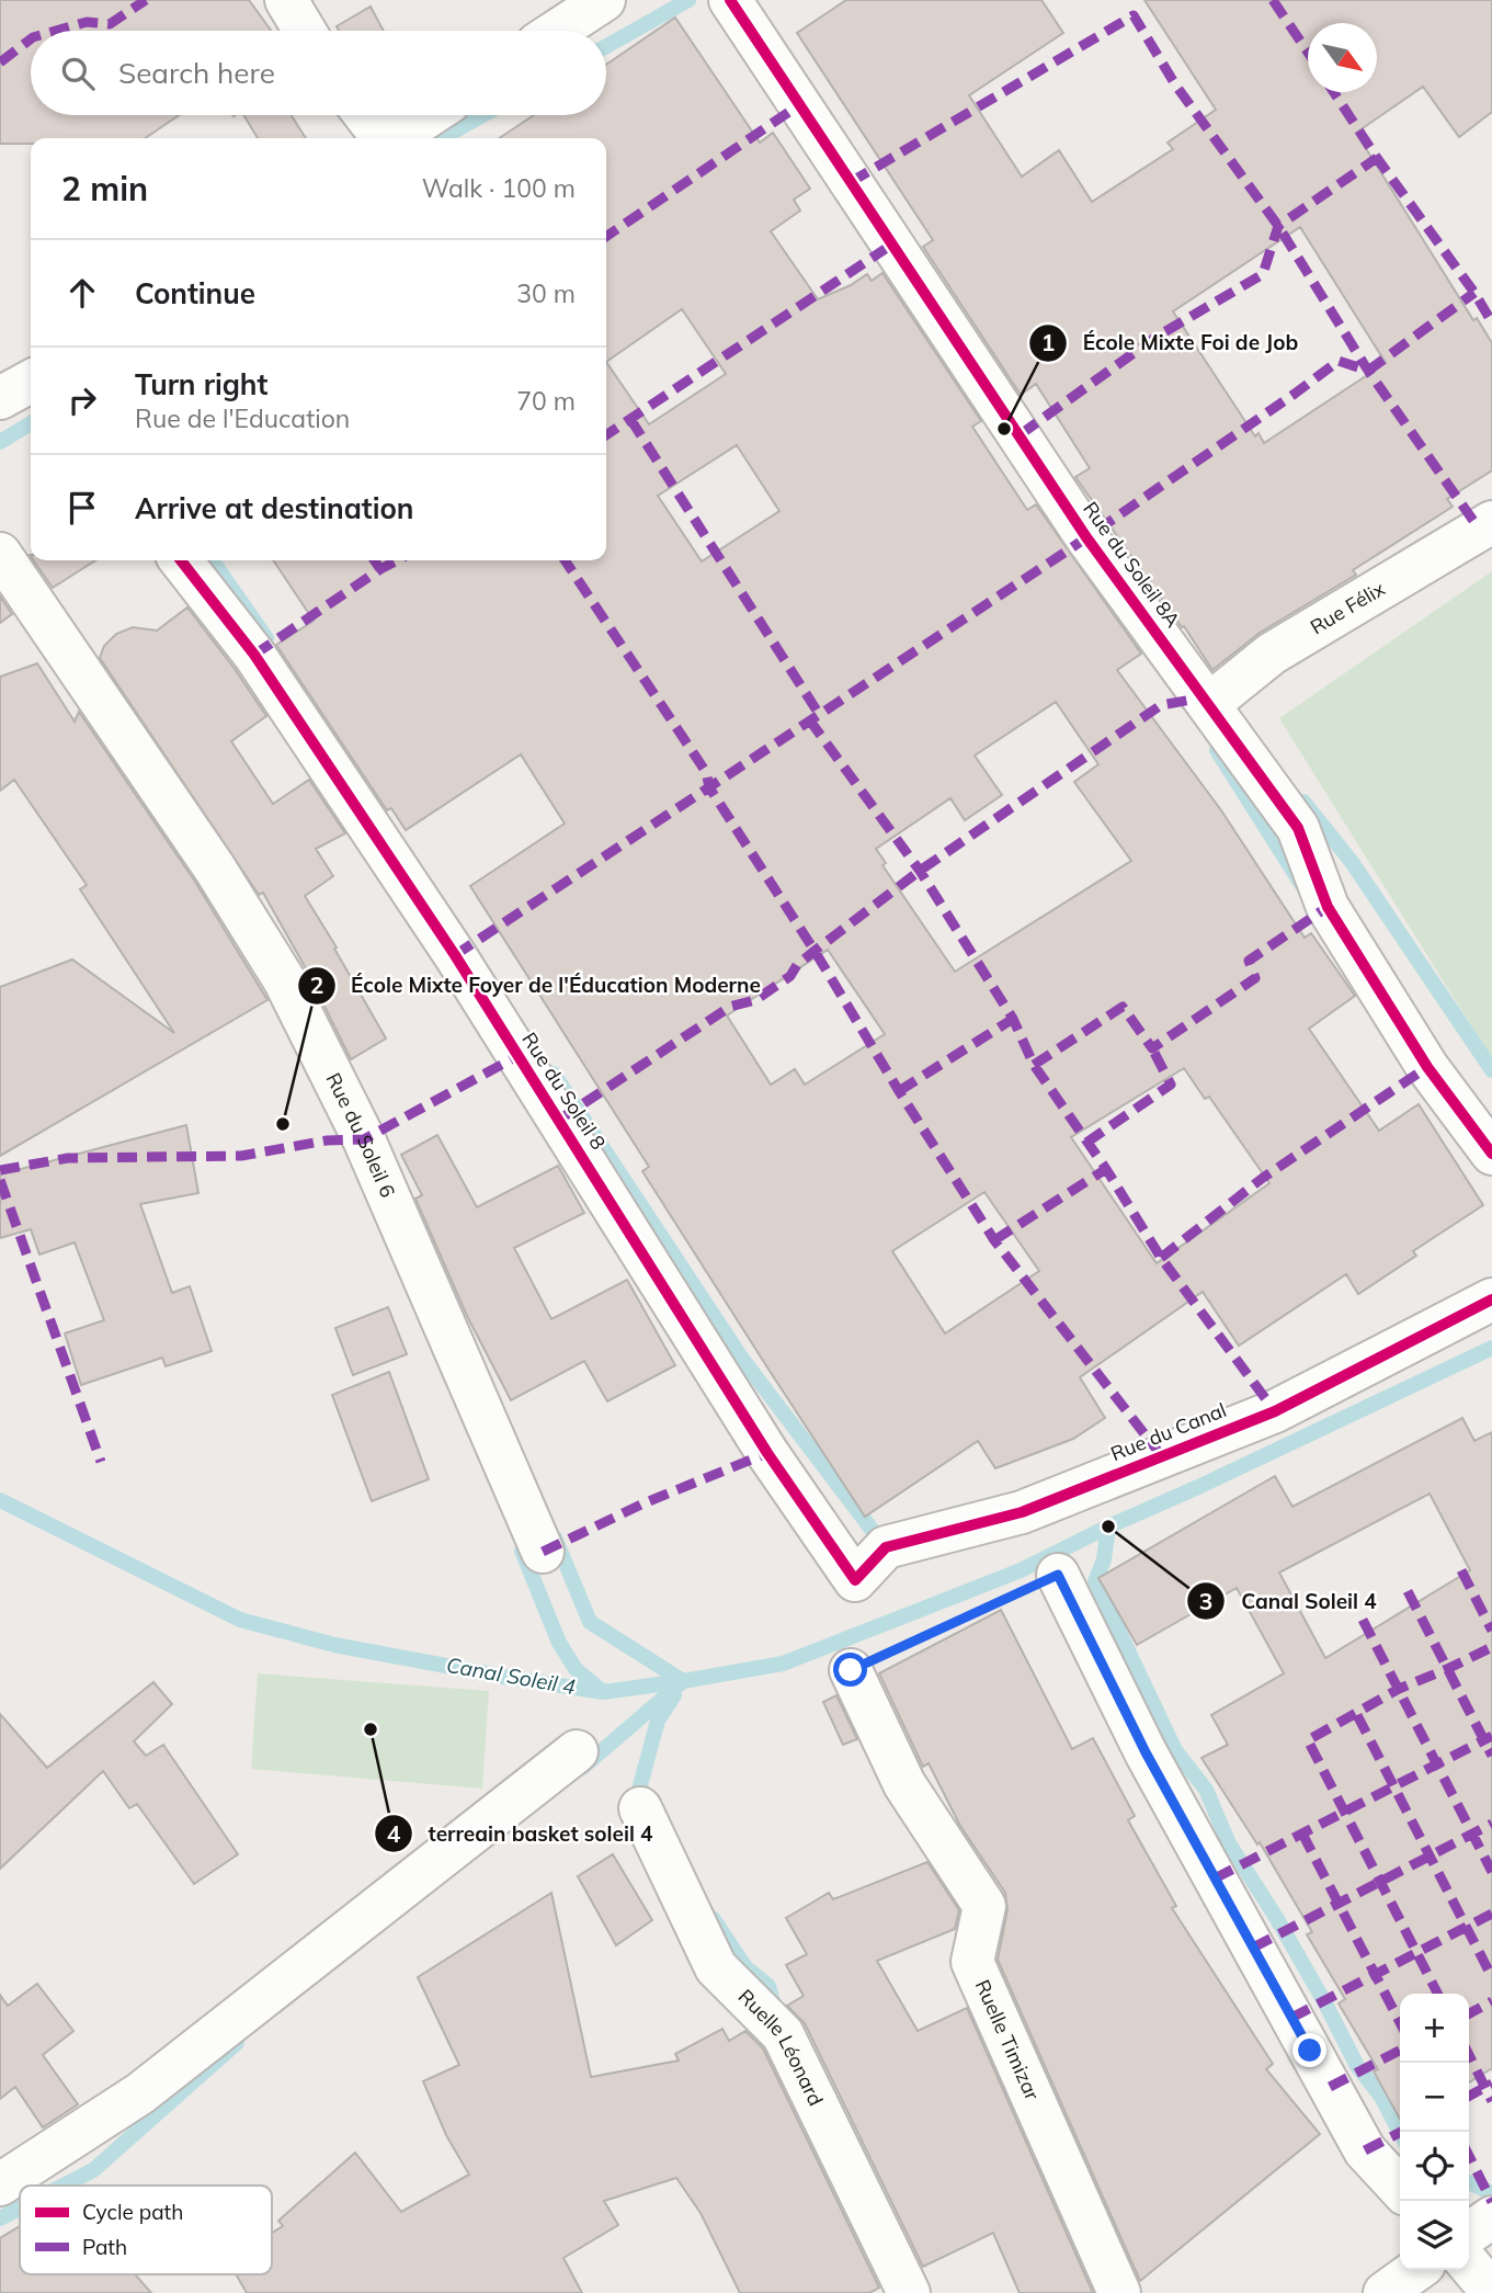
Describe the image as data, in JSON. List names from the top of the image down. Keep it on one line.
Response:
{"streets":{"street":["Rue du Soleil 8A","Rue Félix","Rue du Soleil 8","Rue du Soleil 6","Rue du Canal","Ruelle Timizar","Ruelle Léonard"]},"crossings":[["Rue du Soleil 8A","Rue Félix"],["Rue du Soleil 8","Rue du Canal"]],"water":["Canal Soleil 4"],"places":["École Mixte Foi de Job","École Mixte Foyer de l'Éducation Moderne","Canal Soleil 4","terreain basket soleil 4"],"legend":["Cycle path","Path"],"north":"bottom right","page":{"search":"Search here","heading":["2 min","Walk · 100 m"],"list":[["Continue","30 m"],["Turn right","Rue de l'Education","70 m"],"Arrive at destination"],"map_buttons":["+","−"]}}
